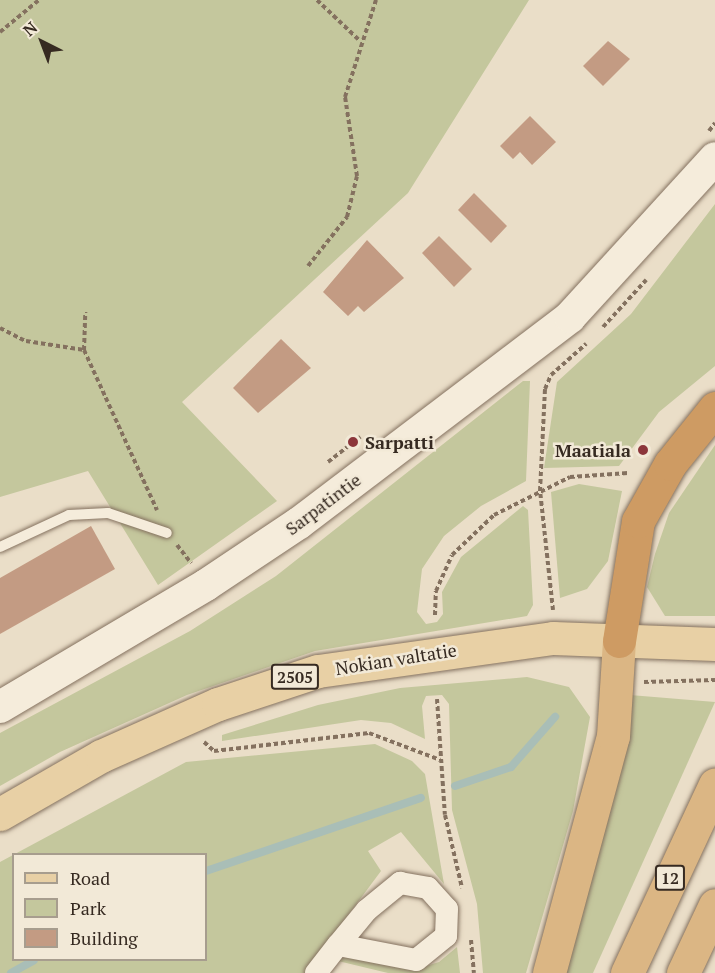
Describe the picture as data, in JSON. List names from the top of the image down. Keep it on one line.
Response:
{"streets":{"highway":["12"],"main road":["Sarpatintie","Nokian valtatie","2505"]},"places":["Sarpatti","Maatiala"],"legend":["Road","Park","Building"],"north":"top left"}
